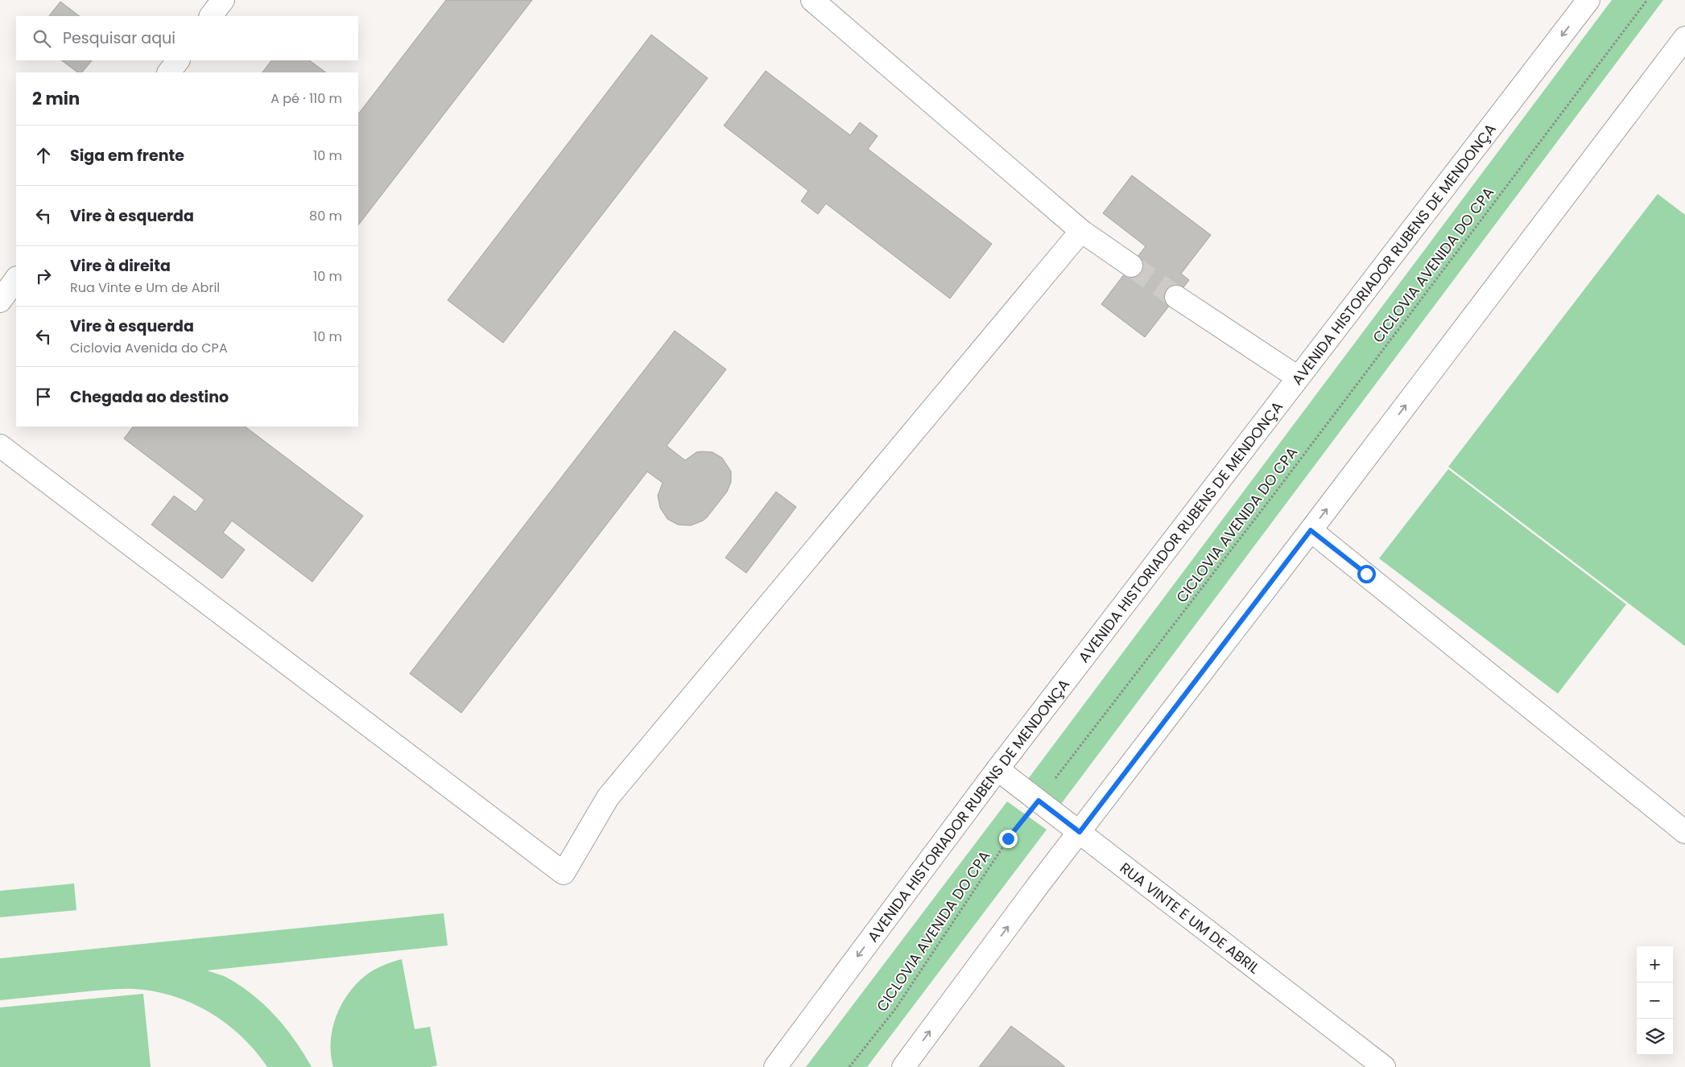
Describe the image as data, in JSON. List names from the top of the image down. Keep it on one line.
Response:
{"streets":{"main road":["AVENIDA HISTORIADOR RUBENS DE MENDONÇA","RUA VINTE E UM DE ABRIL"],"path":["CICLOVIA AVENIDA DO CPA"]},"crossings":[["AVENIDA HISTORIADOR RUBENS DE MENDONÇA","RUA VINTE E UM DE ABRIL"],["CICLOVIA AVENIDA DO CPA","RUA VINTE E UM DE ABRIL"]],"page":{"search":"Pesquisar aqui","heading":["2 min","A pé · 110 m"],"list":[["Siga em frente","10 m"],["Vire à esquerda","80 m"],["Vire à direita","Rua Vinte e Um de Abril","10 m"],["Vire à esquerda","Ciclovia Avenida do CPA","10 m"],"Chegada ao destino"],"map_buttons":["+","−"]}}
